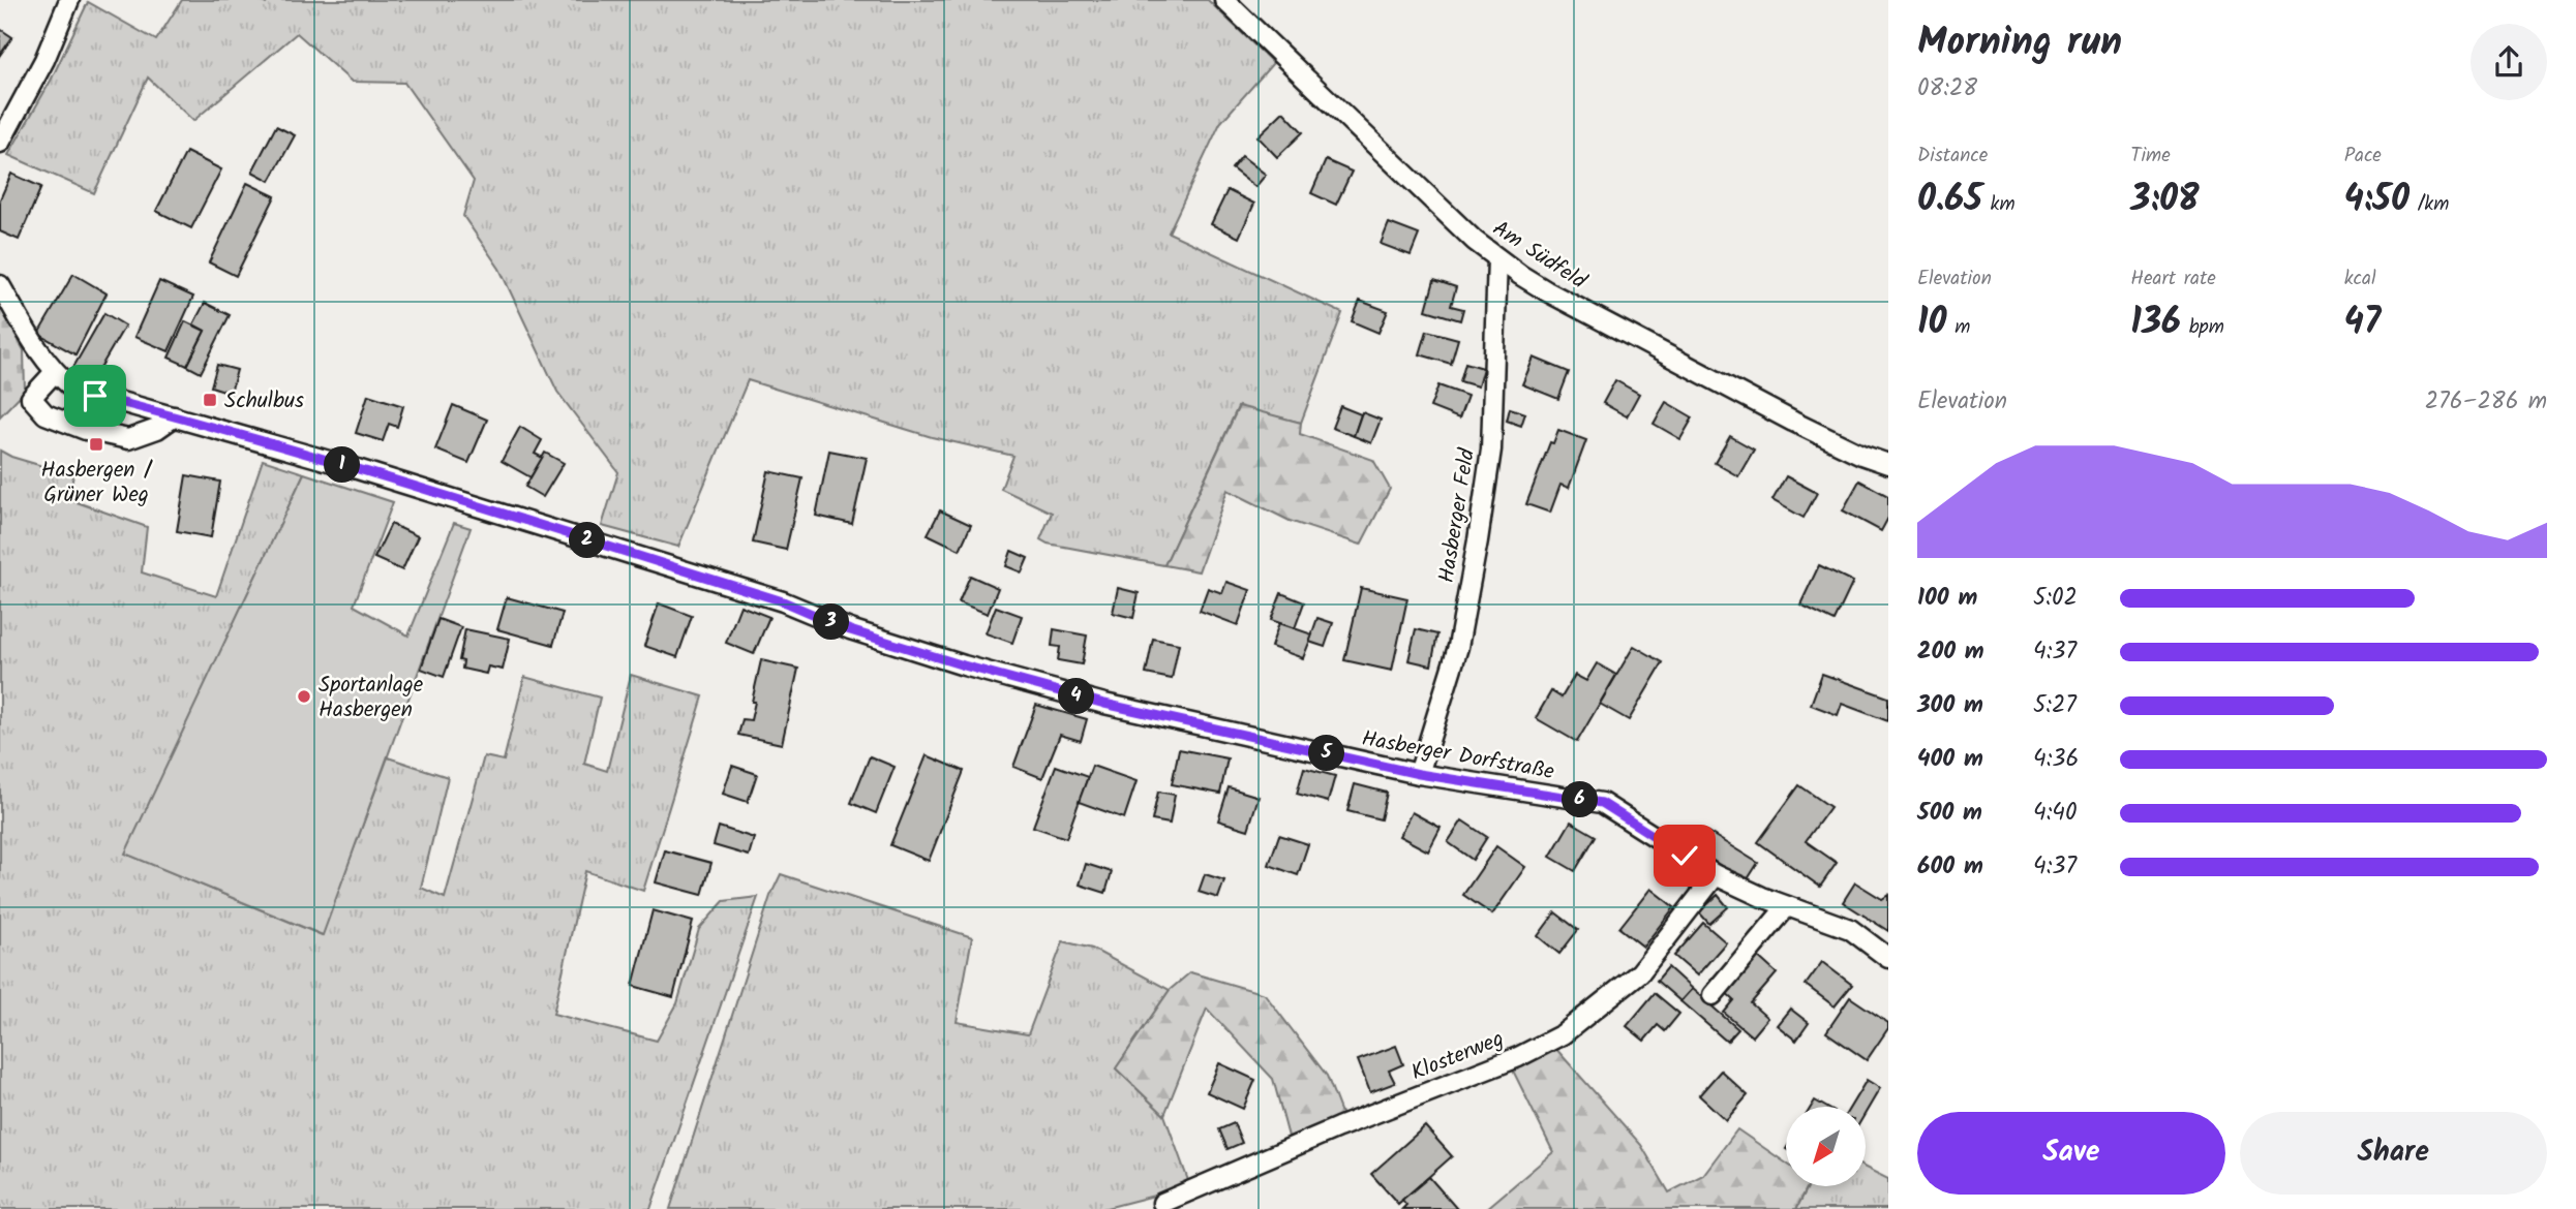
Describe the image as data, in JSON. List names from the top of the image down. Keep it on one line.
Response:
{"streets":{"street":["Am Südfeld","Hasberger Feld","Hasberger Dorfstraße","Klosterweg"]},"crossings":[["Am Südfeld","Hasberger Feld"],["Hasberger Feld","Hasberger Dorfstraße"],["Hasberger Dorfstraße","Klosterweg"]],"places":{"transit":["Schulbus","Hasbergen / Grüner Weg"],"other":["Sportanlage Hasbergen"]},"north":"bottom left","page":{"heading":["Morning run","08:28"],"stats":[["Distance","0.65 km"],["Time","3:08"],["Pace","4:50 /km"],["Elevation","10 m"],["Heart rate","136 bpm"],["kcal","47"]],"chart":["Elevation","276–286 m"],"pins":["1","2","3","4","5","6"],"list":[{"name":"100 m","note":"5:02"},{"name":"200 m","note":"4:37"},{"name":"300 m","note":"5:27"},{"name":"400 m","note":"4:36"},{"name":"500 m","note":"4:40"},{"name":"600 m","note":"4:37"}],"buttons":["Save","Share"]}}
